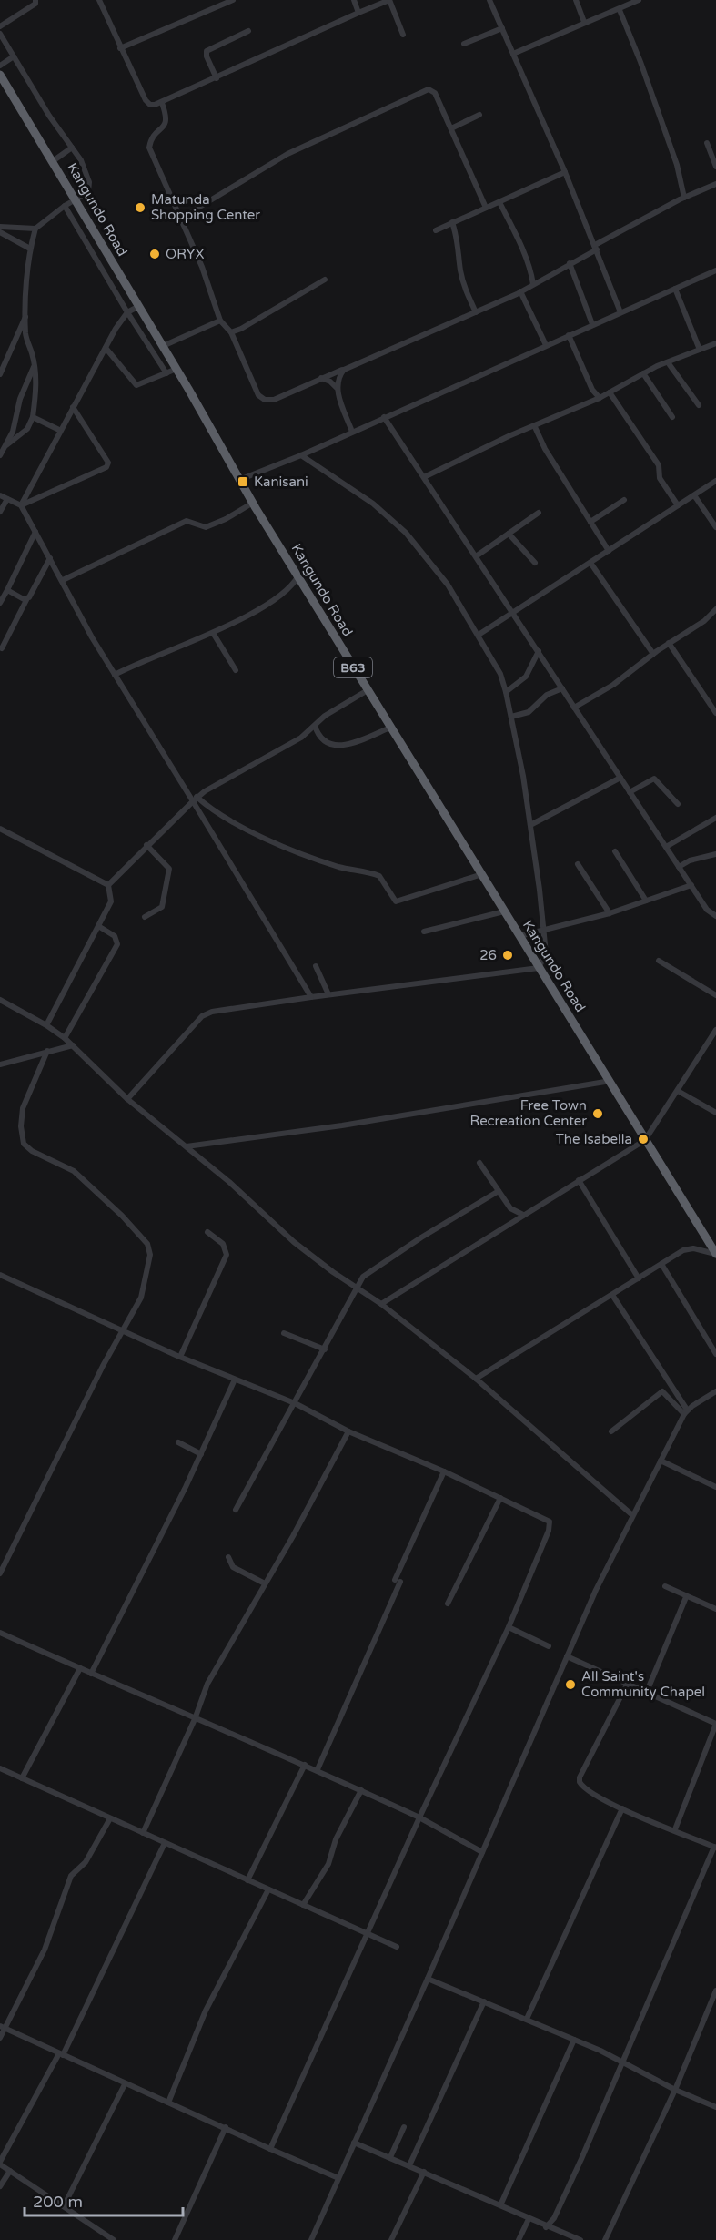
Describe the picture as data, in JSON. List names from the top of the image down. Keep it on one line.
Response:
{"streets":{"highway":["Kangundo Road","B63"]},"places":{"other":["Matunda Shopping Center","ORYX","26","Free Town Recreation Center","The Isabella","All Saint's Community Chapel"],"transit":["Kanisani"]},"scale_bar":"200 m"}
